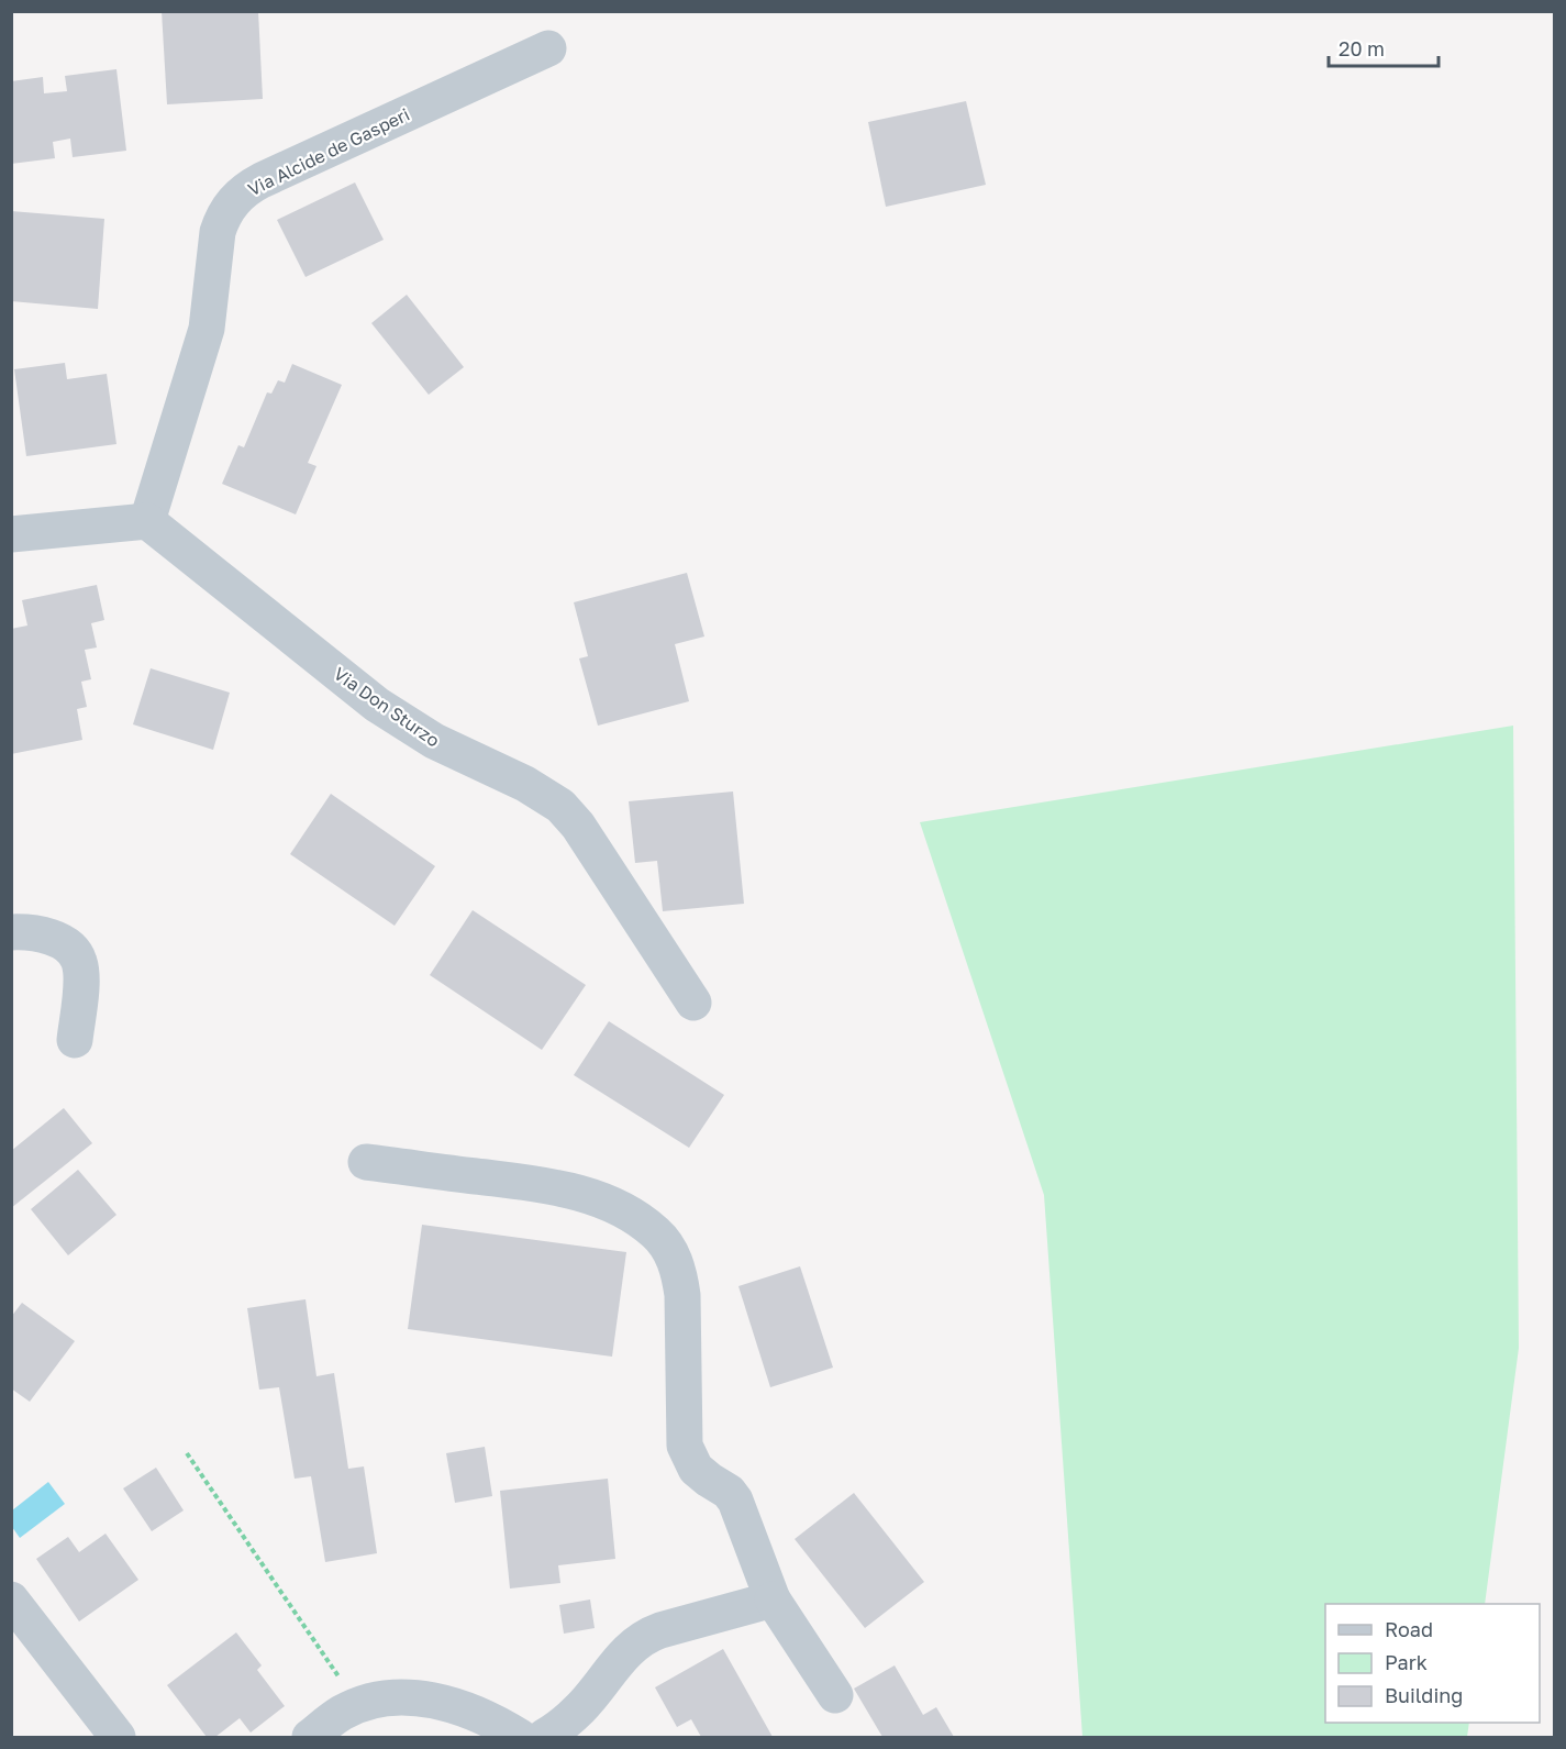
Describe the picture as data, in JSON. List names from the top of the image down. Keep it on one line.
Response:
{"streets":{"street":["Via Alcide de Gasperi","Via Don Sturzo"]},"crossings":[["Via Alcide de Gasperi","Via Don Sturzo"]],"legend":["Road","Park","Building"],"scale_bar":"20 m"}
